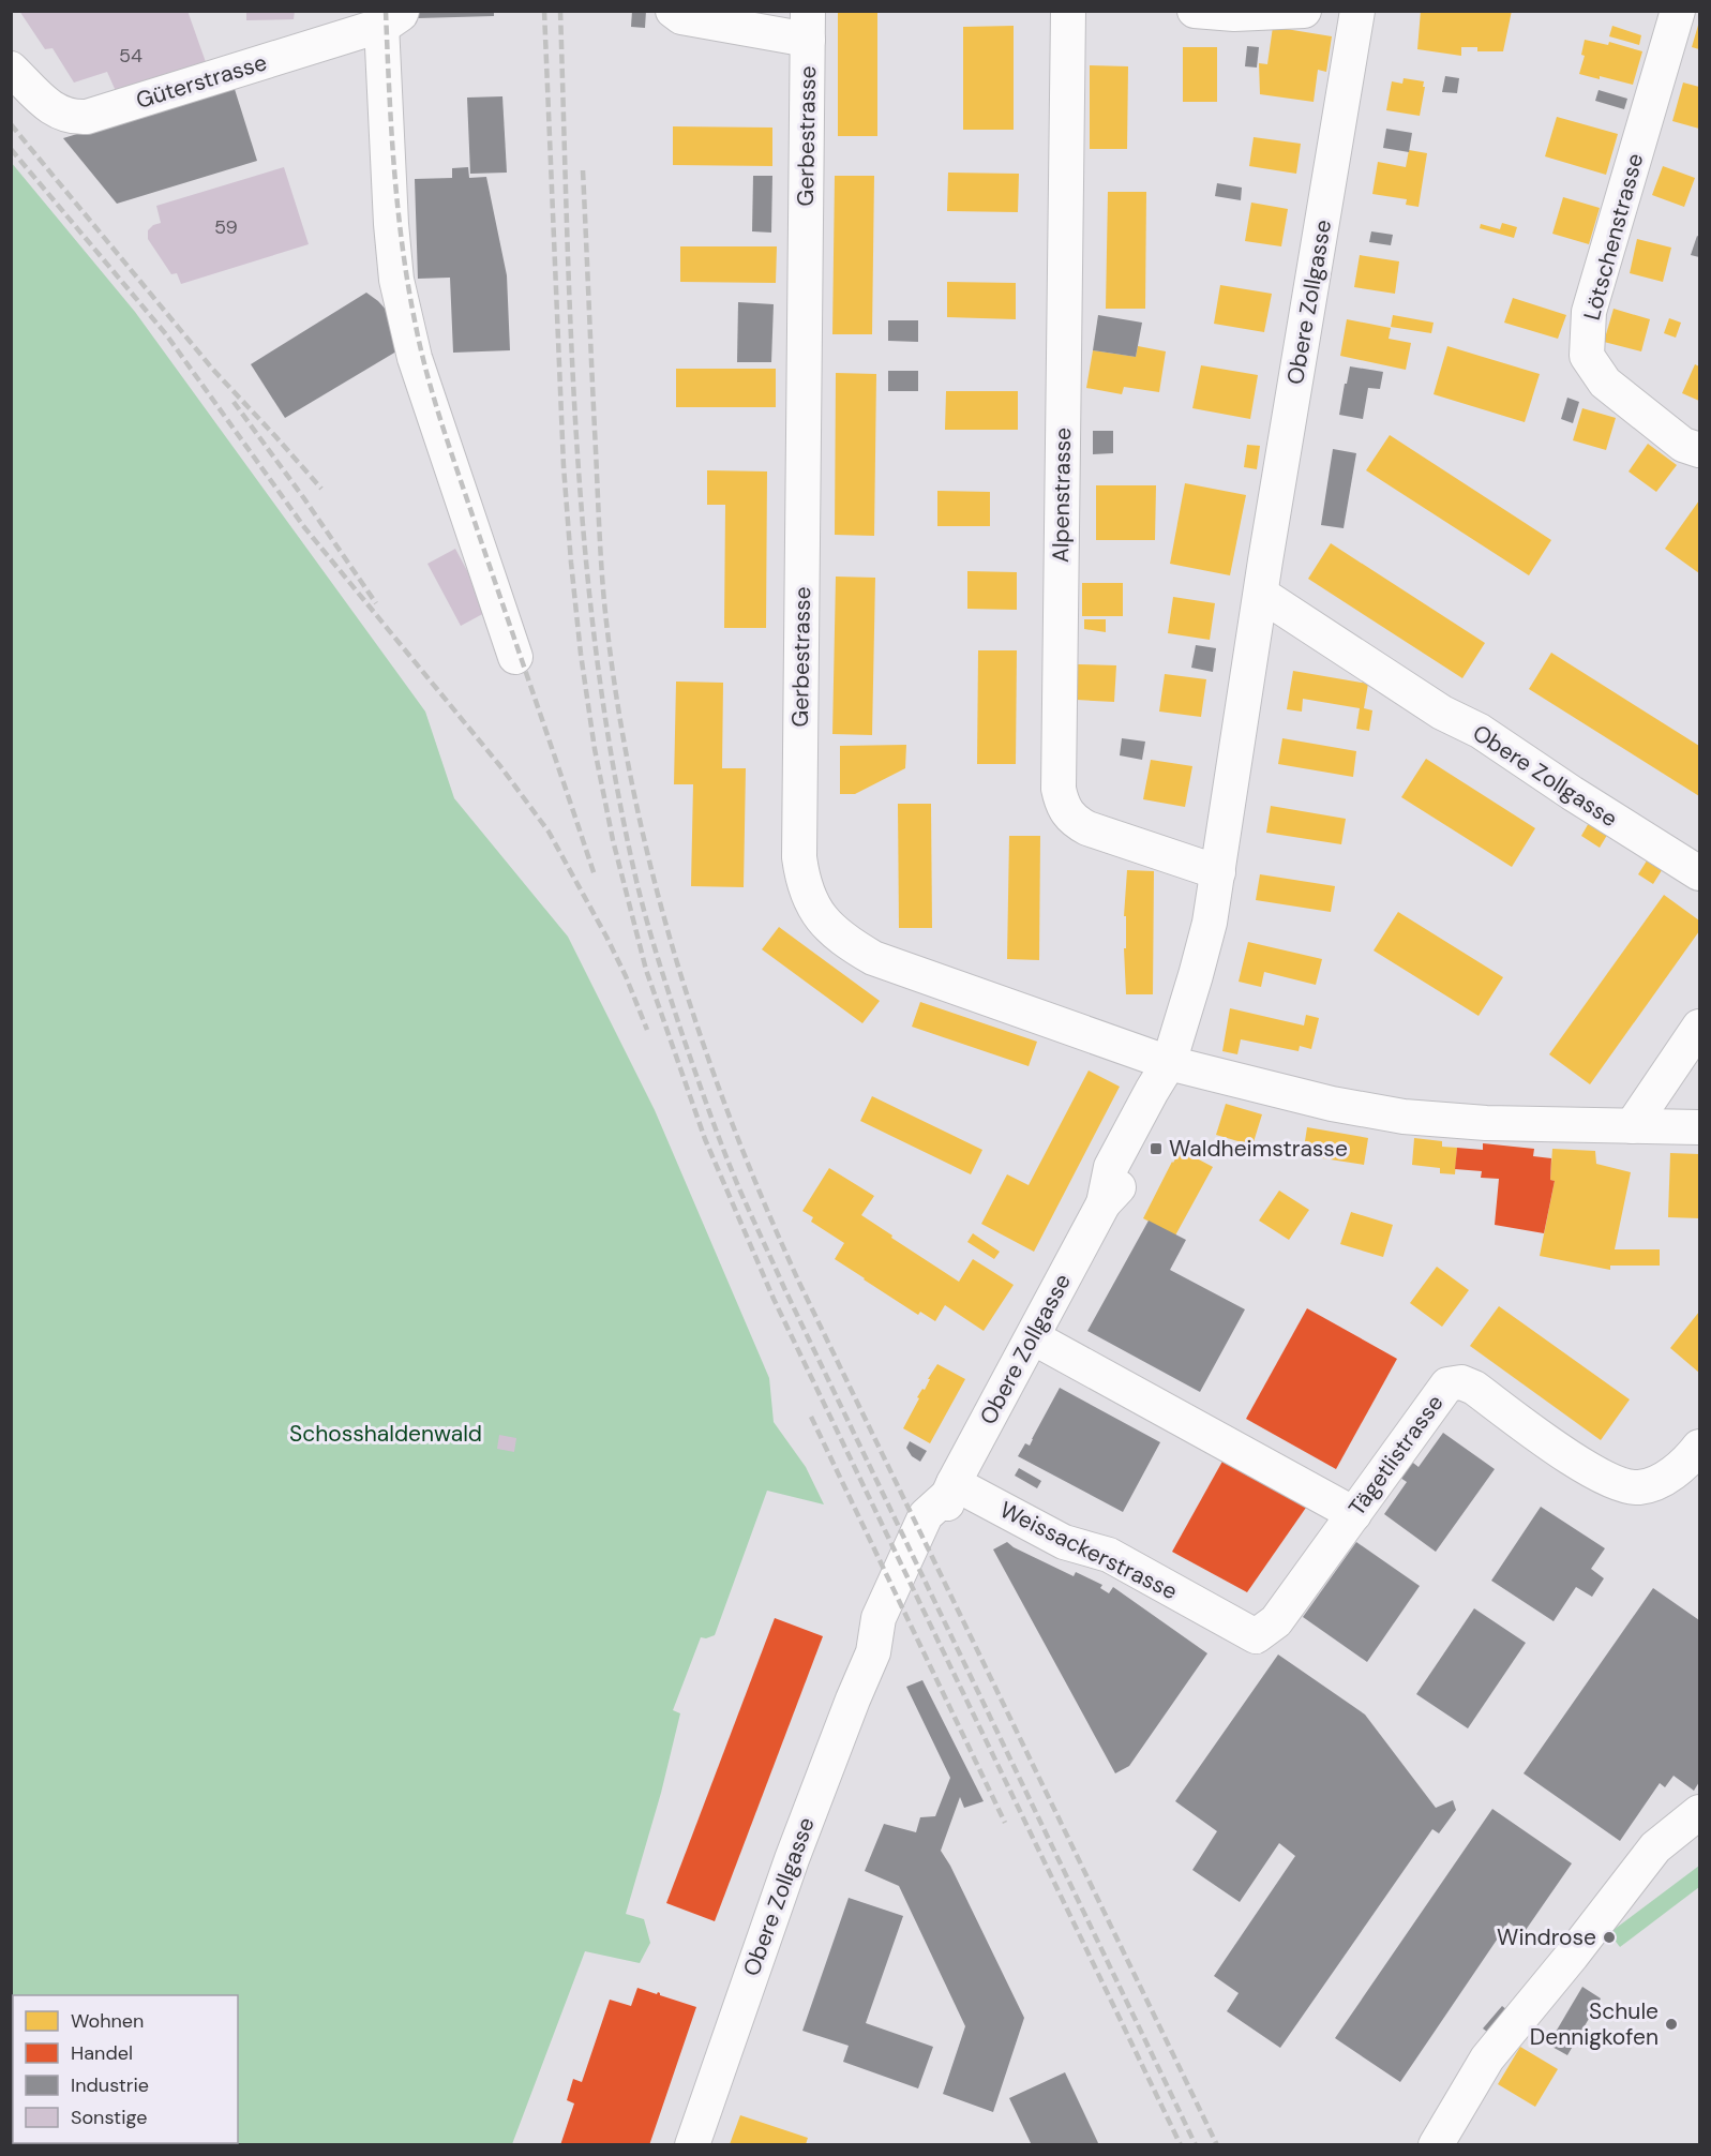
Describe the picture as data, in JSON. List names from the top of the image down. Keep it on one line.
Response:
{"streets":{"street":["Güterstrasse","Gerbestrasse","Lötschenstrasse","Obere Zollgasse","Alpenstrasse","Tägetlistrasse","Weissackerstrasse"]},"crossings":[["Gerbestrasse","Obere Zollgasse"],["Obere Zollgasse","Alpenstrasse"],["Obere Zollgasse","Weissackerstrasse"],["Tägetlistrasse","Weissackerstrasse"]],"parks":["Schosshaldenwald"],"places":{"transit":["Waldheimstrasse"],"other":["Windrose","Schule Dennigkofen"]},"house_numbers":["54","59"],"legend":["Wohnen","Handel","Industrie","Sonstige"]}
